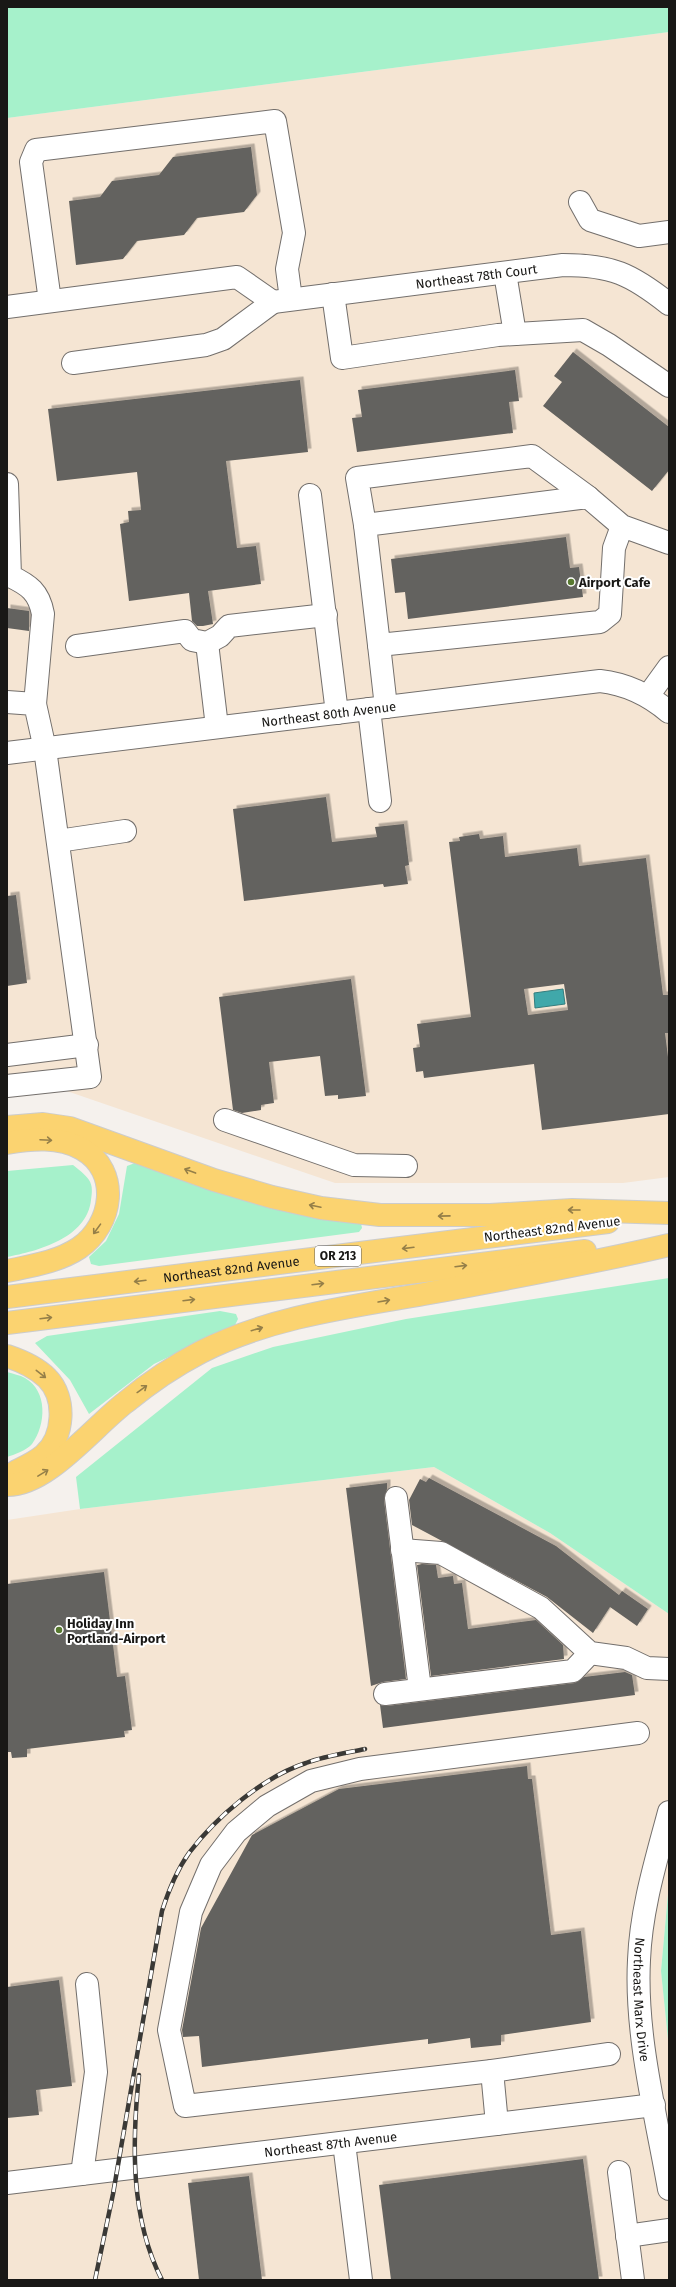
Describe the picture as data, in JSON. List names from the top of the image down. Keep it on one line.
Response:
{"streets":{"main road":["Northeast 82nd Avenue","OR 213"],"street":["Northeast 78th Court","Northeast 80th Avenue","Northeast Marx Drive","Northeast 87th Avenue"]},"crossings":[["Northeast Marx Drive","Northeast 87th Avenue"]],"places":["Airport Cafe","Holiday Inn Portland-Airport"]}
